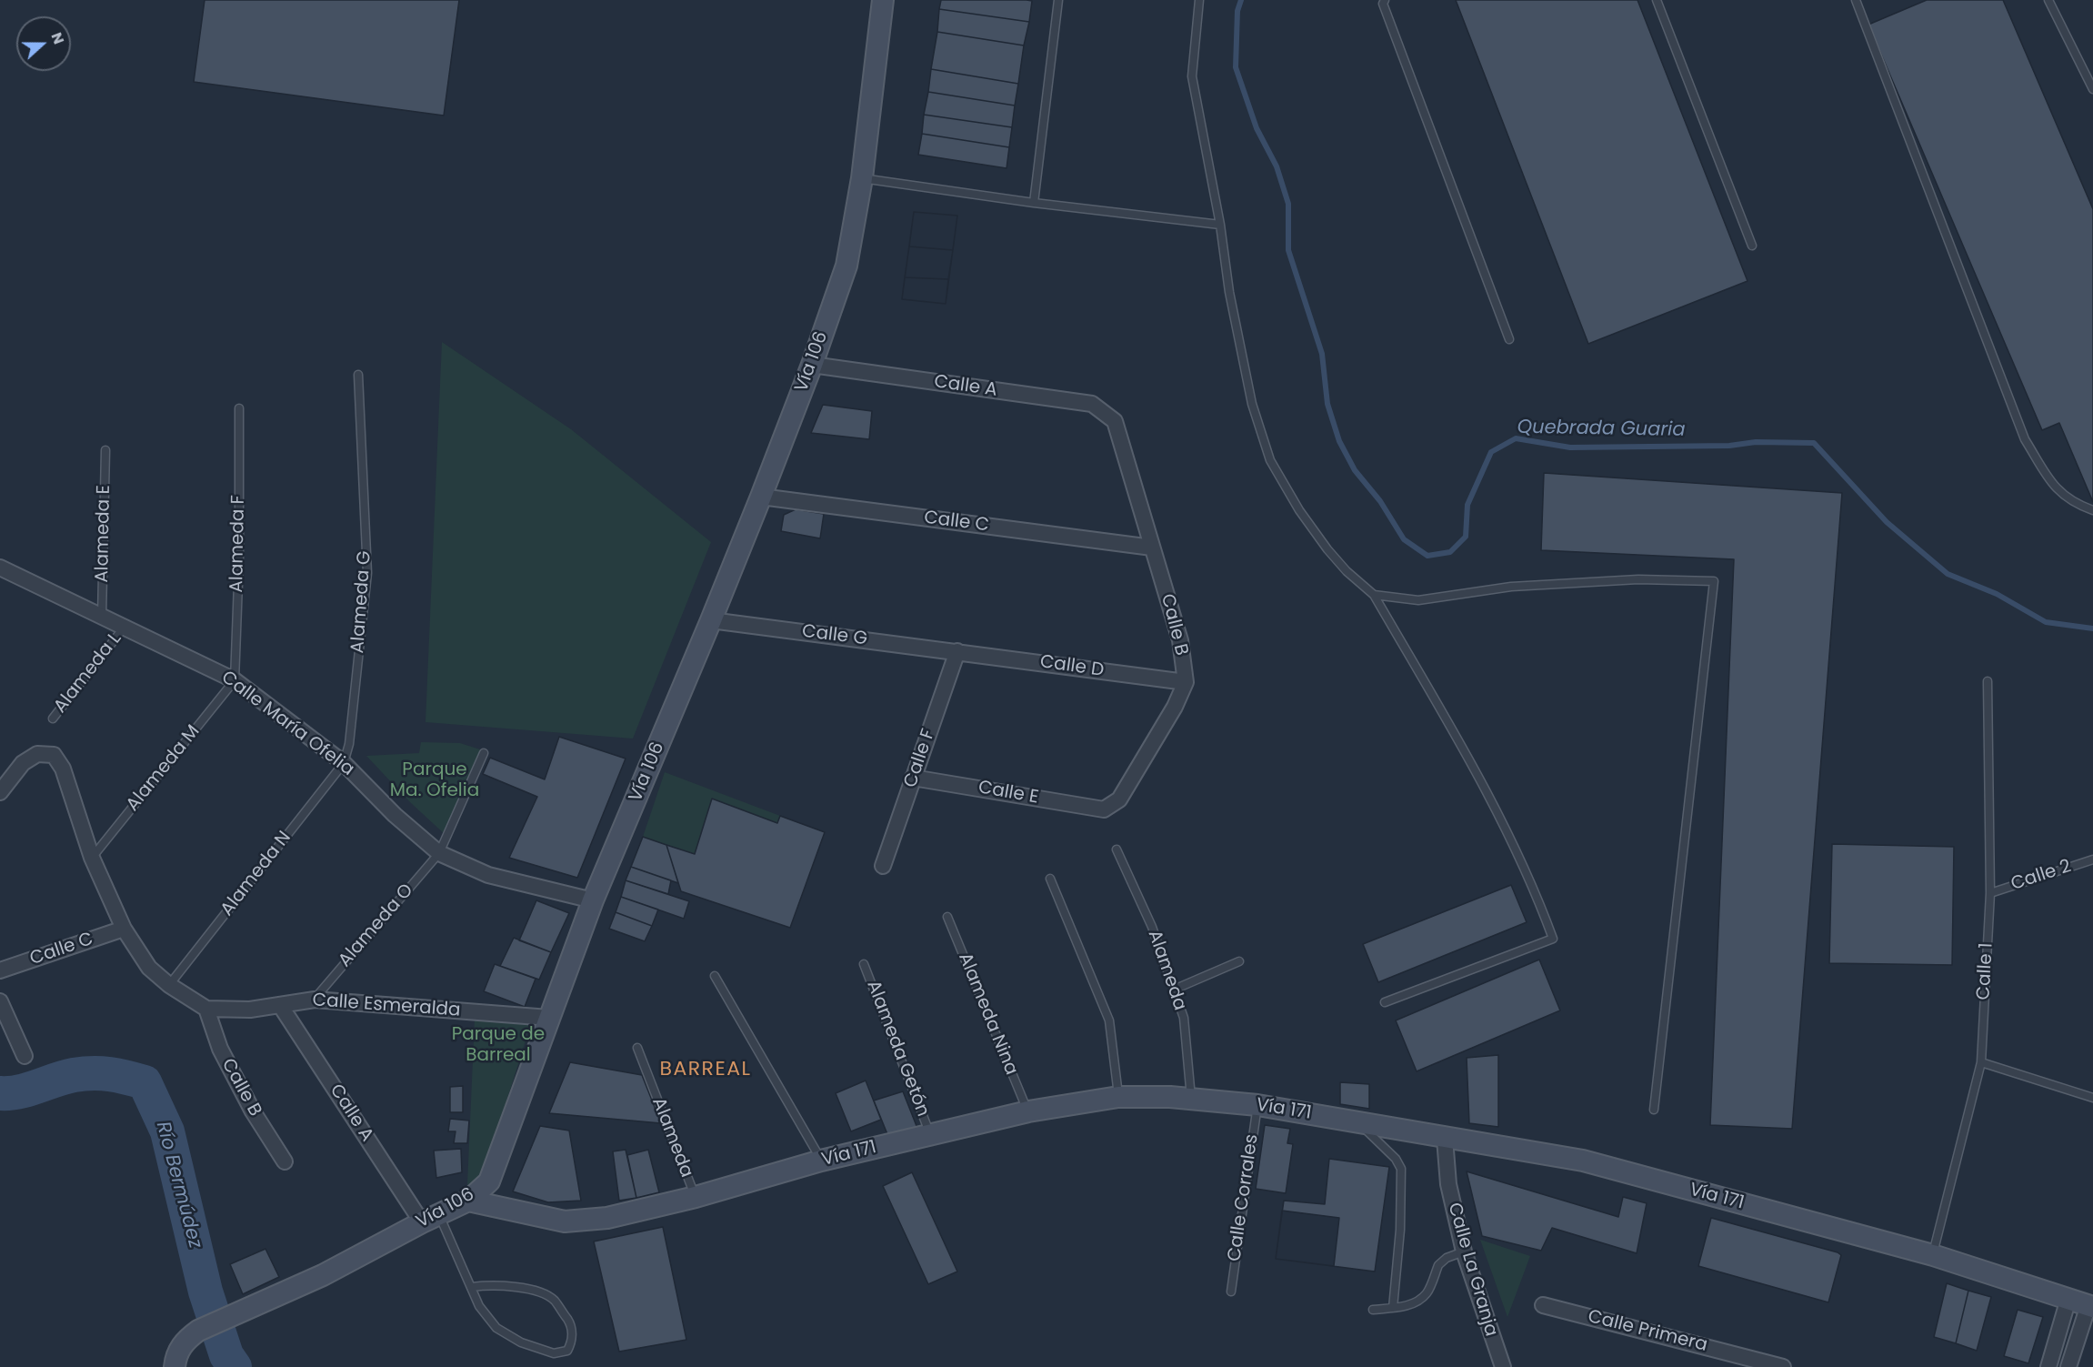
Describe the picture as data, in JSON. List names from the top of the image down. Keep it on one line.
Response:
{"streets":{"main road":["Vía 106","Vía 171"],"street":["Calle A","Calle C","Calle B","Calle G","Calle D","Calle María Ofelia","Calle F","Calle E","Calle Esmeralda","Calle La Granja","Calle Primera"],"lane":["Alameda E","Alameda F","Alameda G","Alameda L","Alameda M","Alameda N","Calle 2","Alameda O","Alameda","Calle 1","Alameda Nina","Alameda Getón","Calle Corrales"]},"crossings":[["Vía 106","Calle A"],["Vía 106","Calle C"],["Vía 106","Calle G"],["Vía 106","Calle María Ofelia"],["Vía 106","Calle Esmeralda"],["Vía 106","Vía 171"],["Calle A","Calle B"],["Calle A","Calle Esmeralda"],["Calle C","Calle B"],["Alameda E","Calle María Ofelia"],["Alameda F","Calle María Ofelia"],["Alameda F","Alameda M"],["Alameda G","Calle María Ofelia"],["Alameda G","Alameda N"],["Calle B","Calle D"],["Calle B","Calle E"],["Calle B","Calle Esmeralda"],["Calle G","Calle D"],["Calle G","Calle F"],["Calle D","Calle F"],["Calle D","Calle E"],["Alameda L","Calle María Ofelia"],["Calle María Ofelia","Alameda M"],["Calle María Ofelia","Alameda N"],["Calle María Ofelia","Alameda O"],["Calle F","Calle E"],["Calle 2","Calle 1"],["Alameda O","Calle Esmeralda"],["Alameda","Vía 171"],["Calle 1","Vía 171"],["Alameda Nina","Vía 171"],["Alameda Getón","Vía 171"],["Vía 171","Calle Corrales"],["Vía 171","Calle La Granja"]],"districts":["BARREAL"],"water":["Quebrada Guaria","Río Bermúdez"],"parks":["Parque Ma. Ofelia","Parque de Barreal"],"north":"right"}
